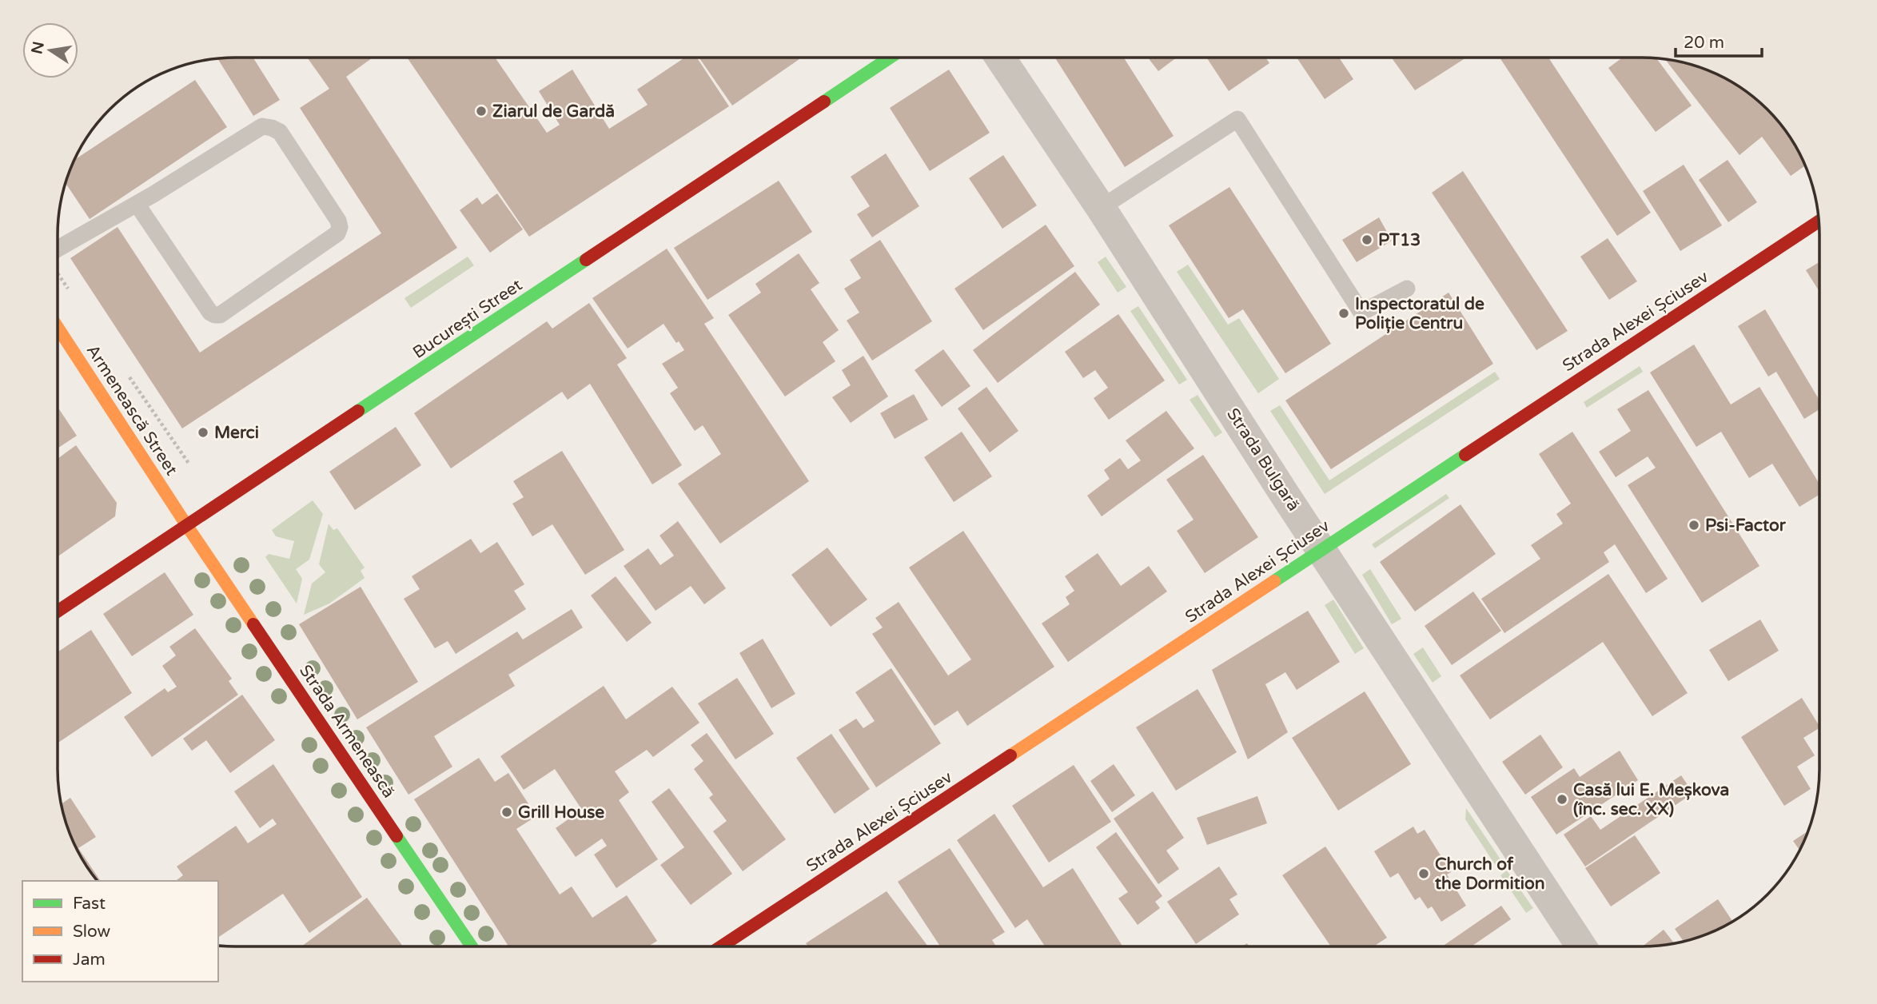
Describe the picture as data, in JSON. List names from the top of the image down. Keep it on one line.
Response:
{"streets":{"main road":["București Street","Strada Alexei Șciusev","Armenească Street","Strada Armenească"],"street":["Strada Bulgară"]},"crossings":[["București Street","Armenească Street"],["București Street","Strada Armenească"],["Strada Alexei Șciusev","Strada Bulgară"],["Armenească Street","Strada Armenească"]],"places":["Ziarul de Gardă","PT13","Inspectoratul de Poliție Centru","Merci","Psi-Factor","Casă lui E. Meșkova (înc. sec. XX)","Grill House","Church of the Dormition"],"legend":["Fast","Slow","Jam"],"scale_bar":"20 m","north":"left"}
